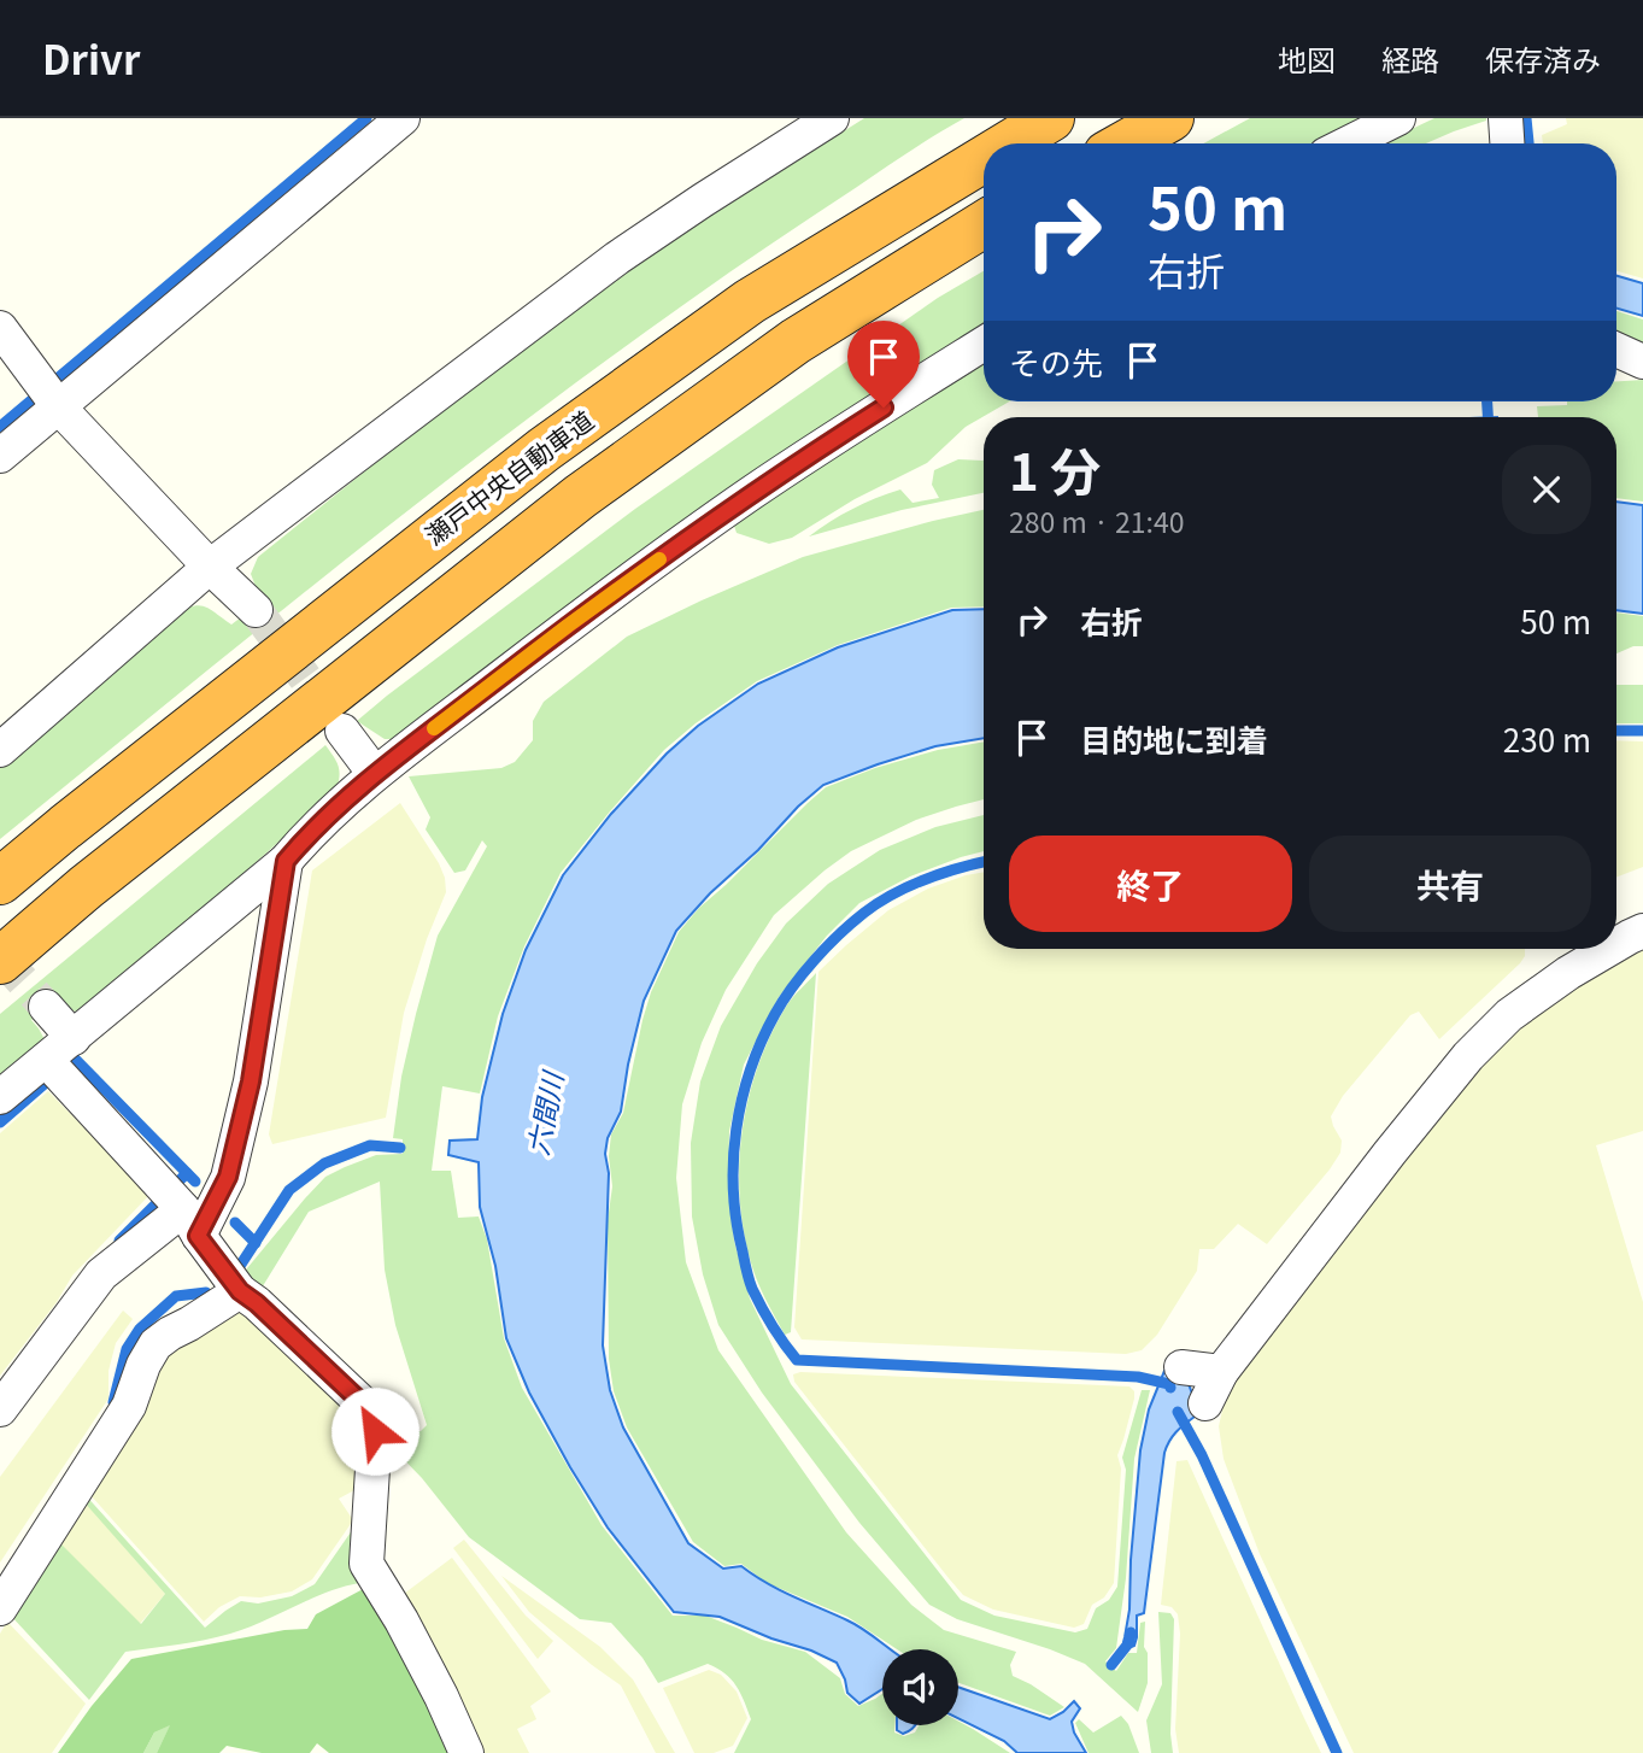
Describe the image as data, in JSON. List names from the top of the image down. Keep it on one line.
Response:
{"streets":{"highway":["瀬戸中央自動車道"]},"water":["六間川"],"page":{"header":"Drivr","nav":["地図","経路","保存済み"],"turn":["50 m","右折"],"then":"その先","heading":["1 分","280 m · 21:40"],"list":[{"name":"右折","value":"50 m"},{"name":"目的地に到着","value":"230 m"}],"buttons":["終了","共有"]}}
